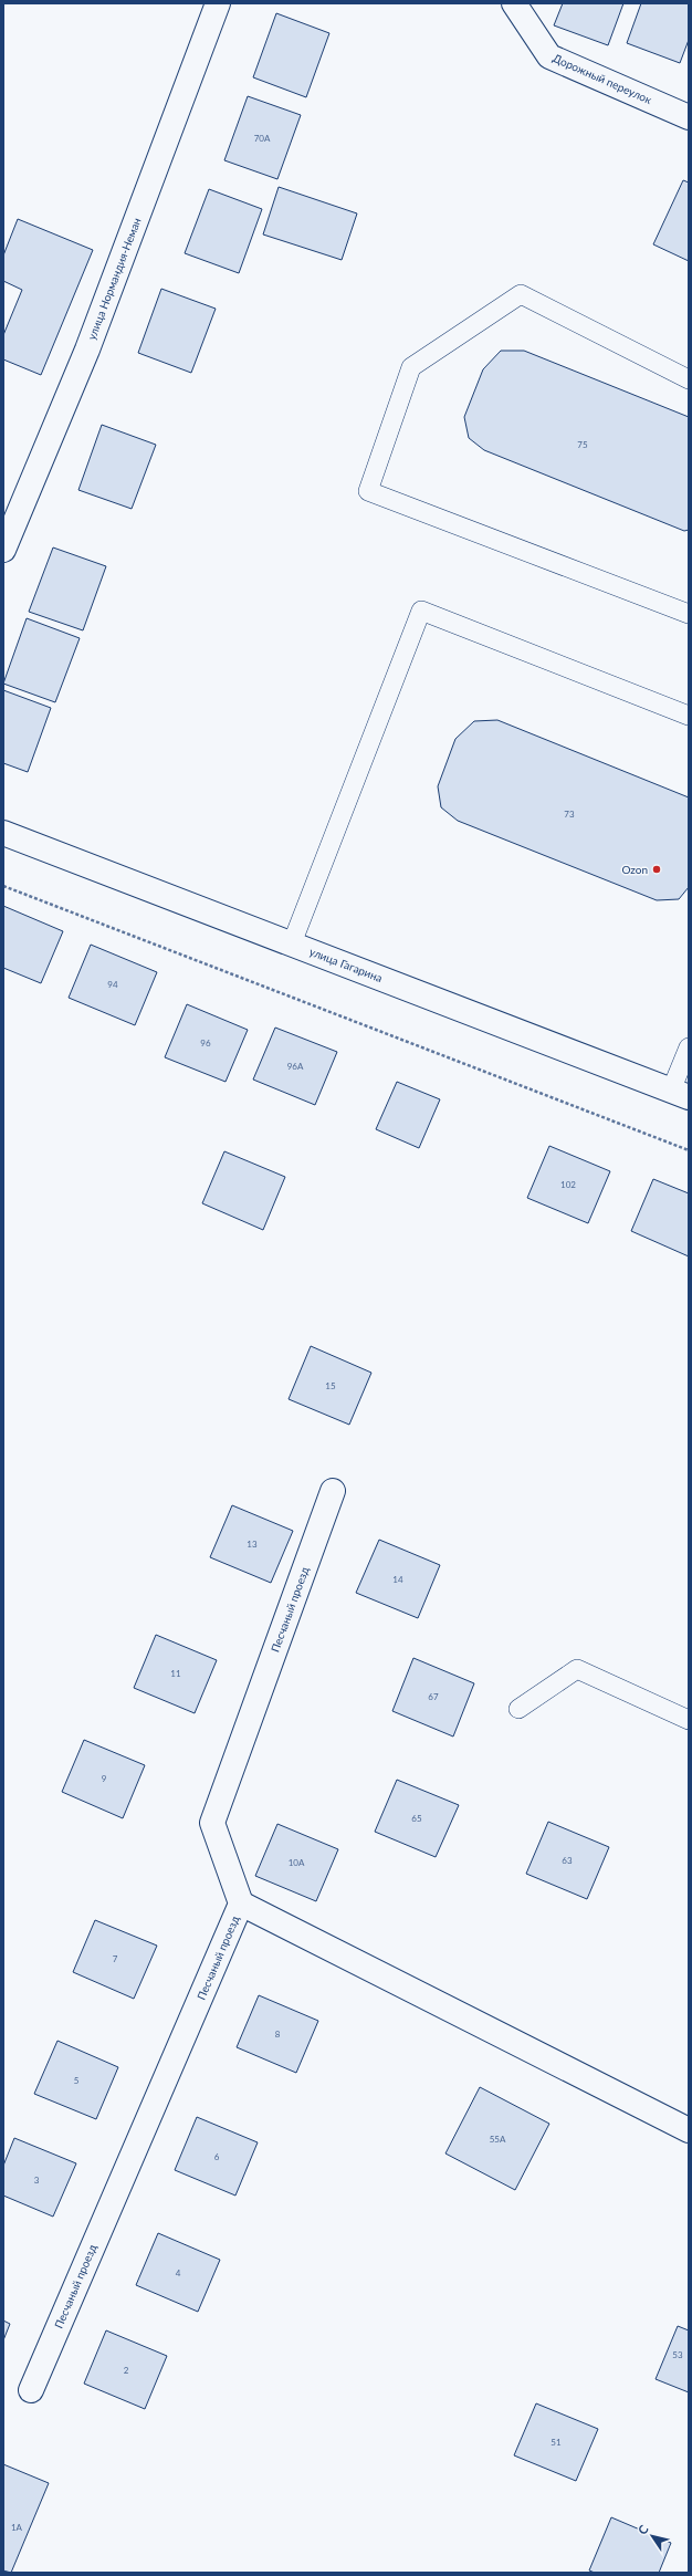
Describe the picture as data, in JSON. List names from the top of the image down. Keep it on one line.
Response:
{"streets":{"street":["Дорожный переулок","улица Нормандия-Неман","улица Гагарина","Песчаный проезд"]},"places":["Ozon"],"house_numbers":["70А","75","73","94","96","96А","102","15","13","14","11","67","9","65","63","10А","7","8","5","55А","6","3","4","53","2","51","1А"],"north":"top left"}
